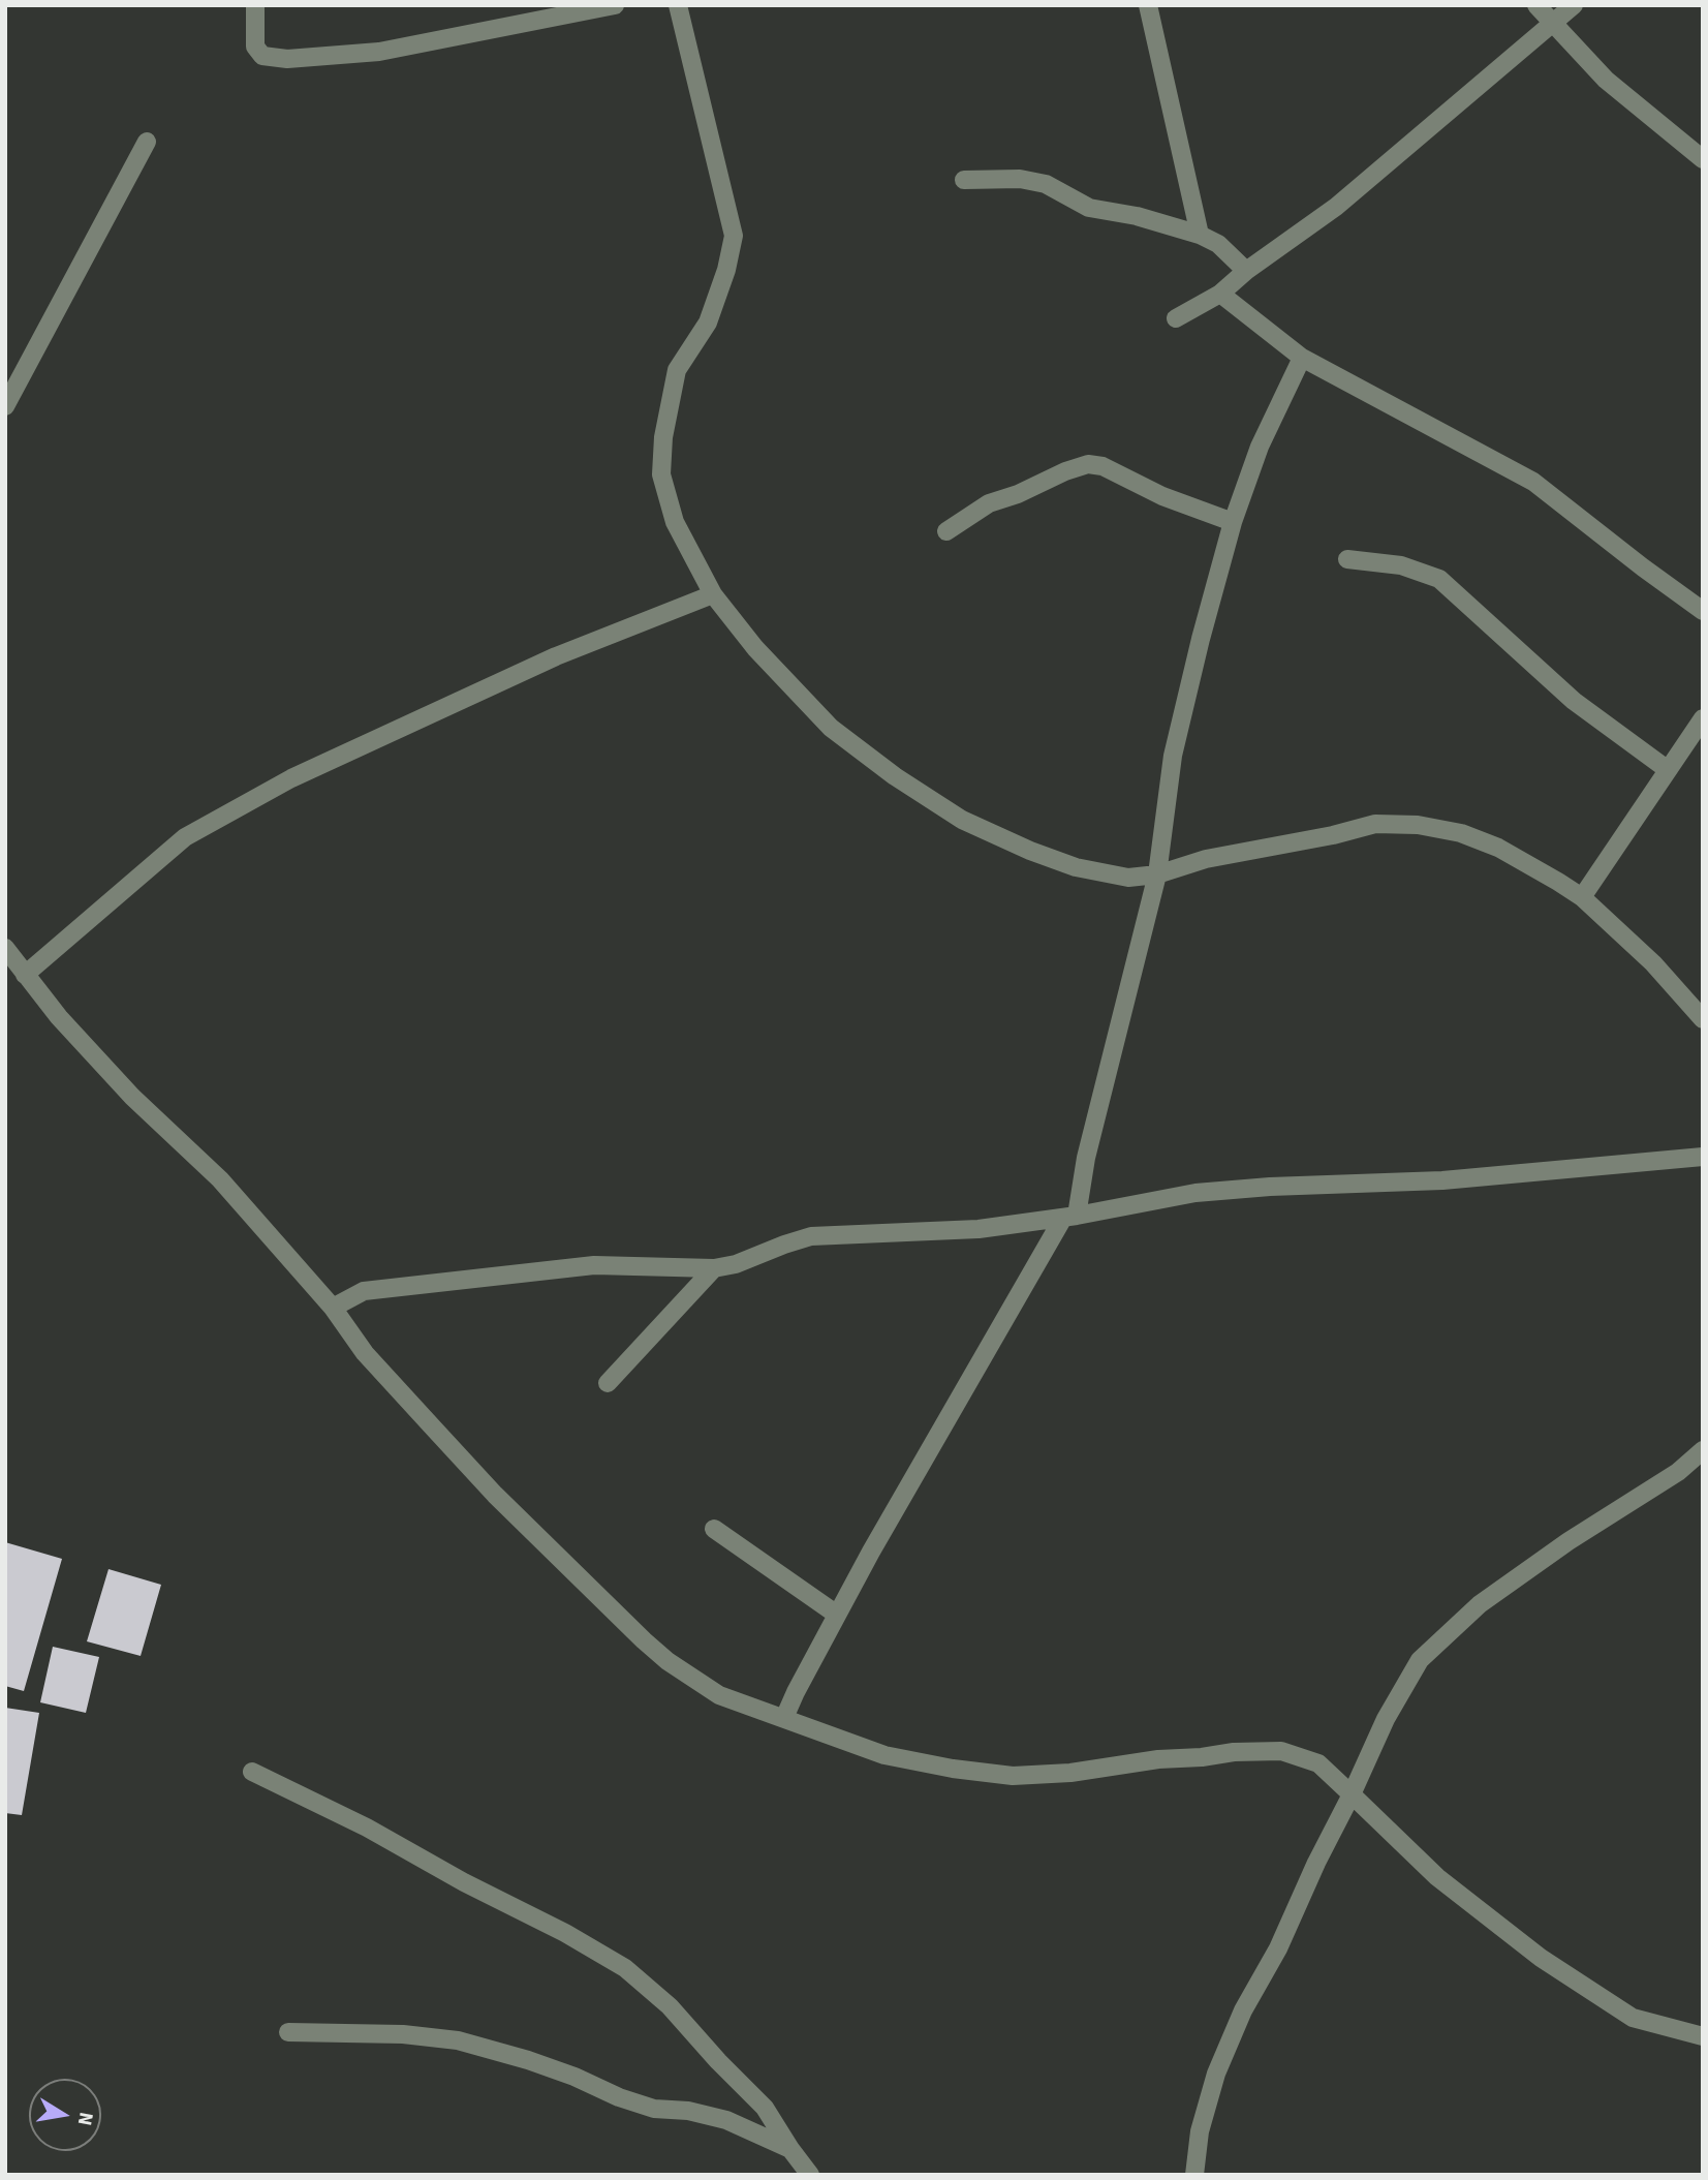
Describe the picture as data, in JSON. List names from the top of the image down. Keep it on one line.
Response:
{"north":"right"}
